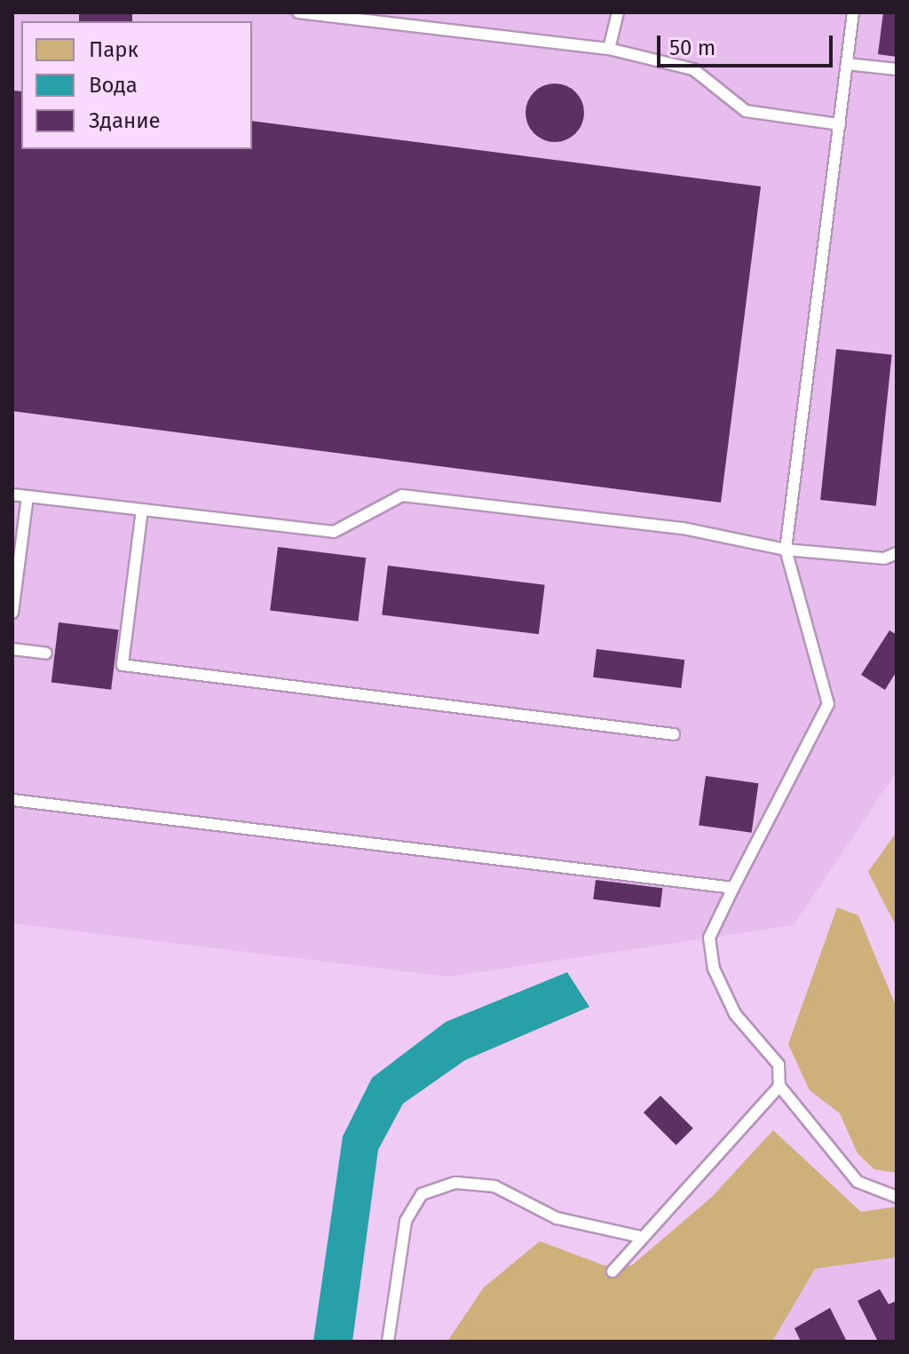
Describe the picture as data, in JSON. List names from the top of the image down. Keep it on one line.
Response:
{"legend":["Парк","Вода","Здание"],"scale_bar":"50 m"}
